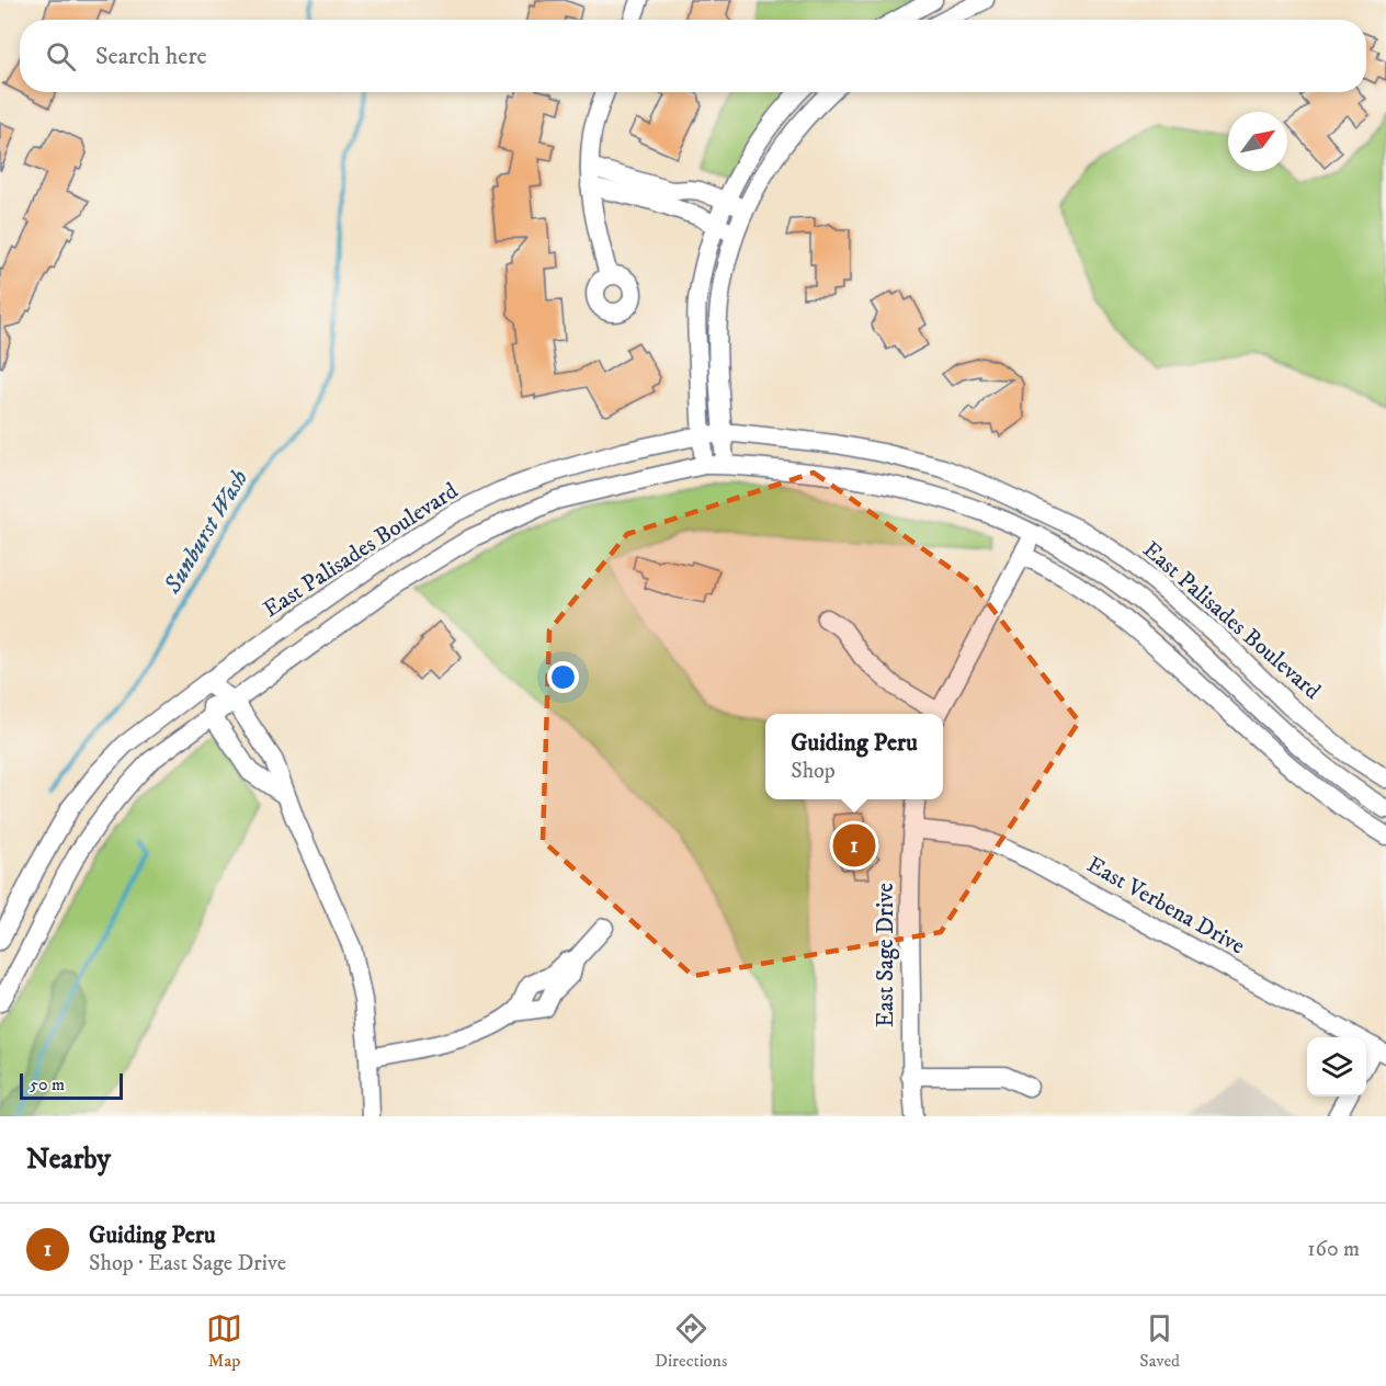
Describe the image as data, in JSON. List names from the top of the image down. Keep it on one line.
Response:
{"streets":{"street":["East Palisades Boulevard","East Verbena Drive","East Sage Drive"]},"crossings":[["East Verbena Drive","East Sage Drive"]],"water":["Sunburst Wash"],"scale_bar":"50 m","north":"top right","page":{"search":"Search here","popup":["Guiding Peru","Shop"],"pins":"1","scale":"50 m","heading":"Nearby","list":[{"mark":"1","name":"Guiding Peru","note":"Shop · East Sage Drive","value":"160 m"}],"nav":["Map","Directions","Saved"]}}
